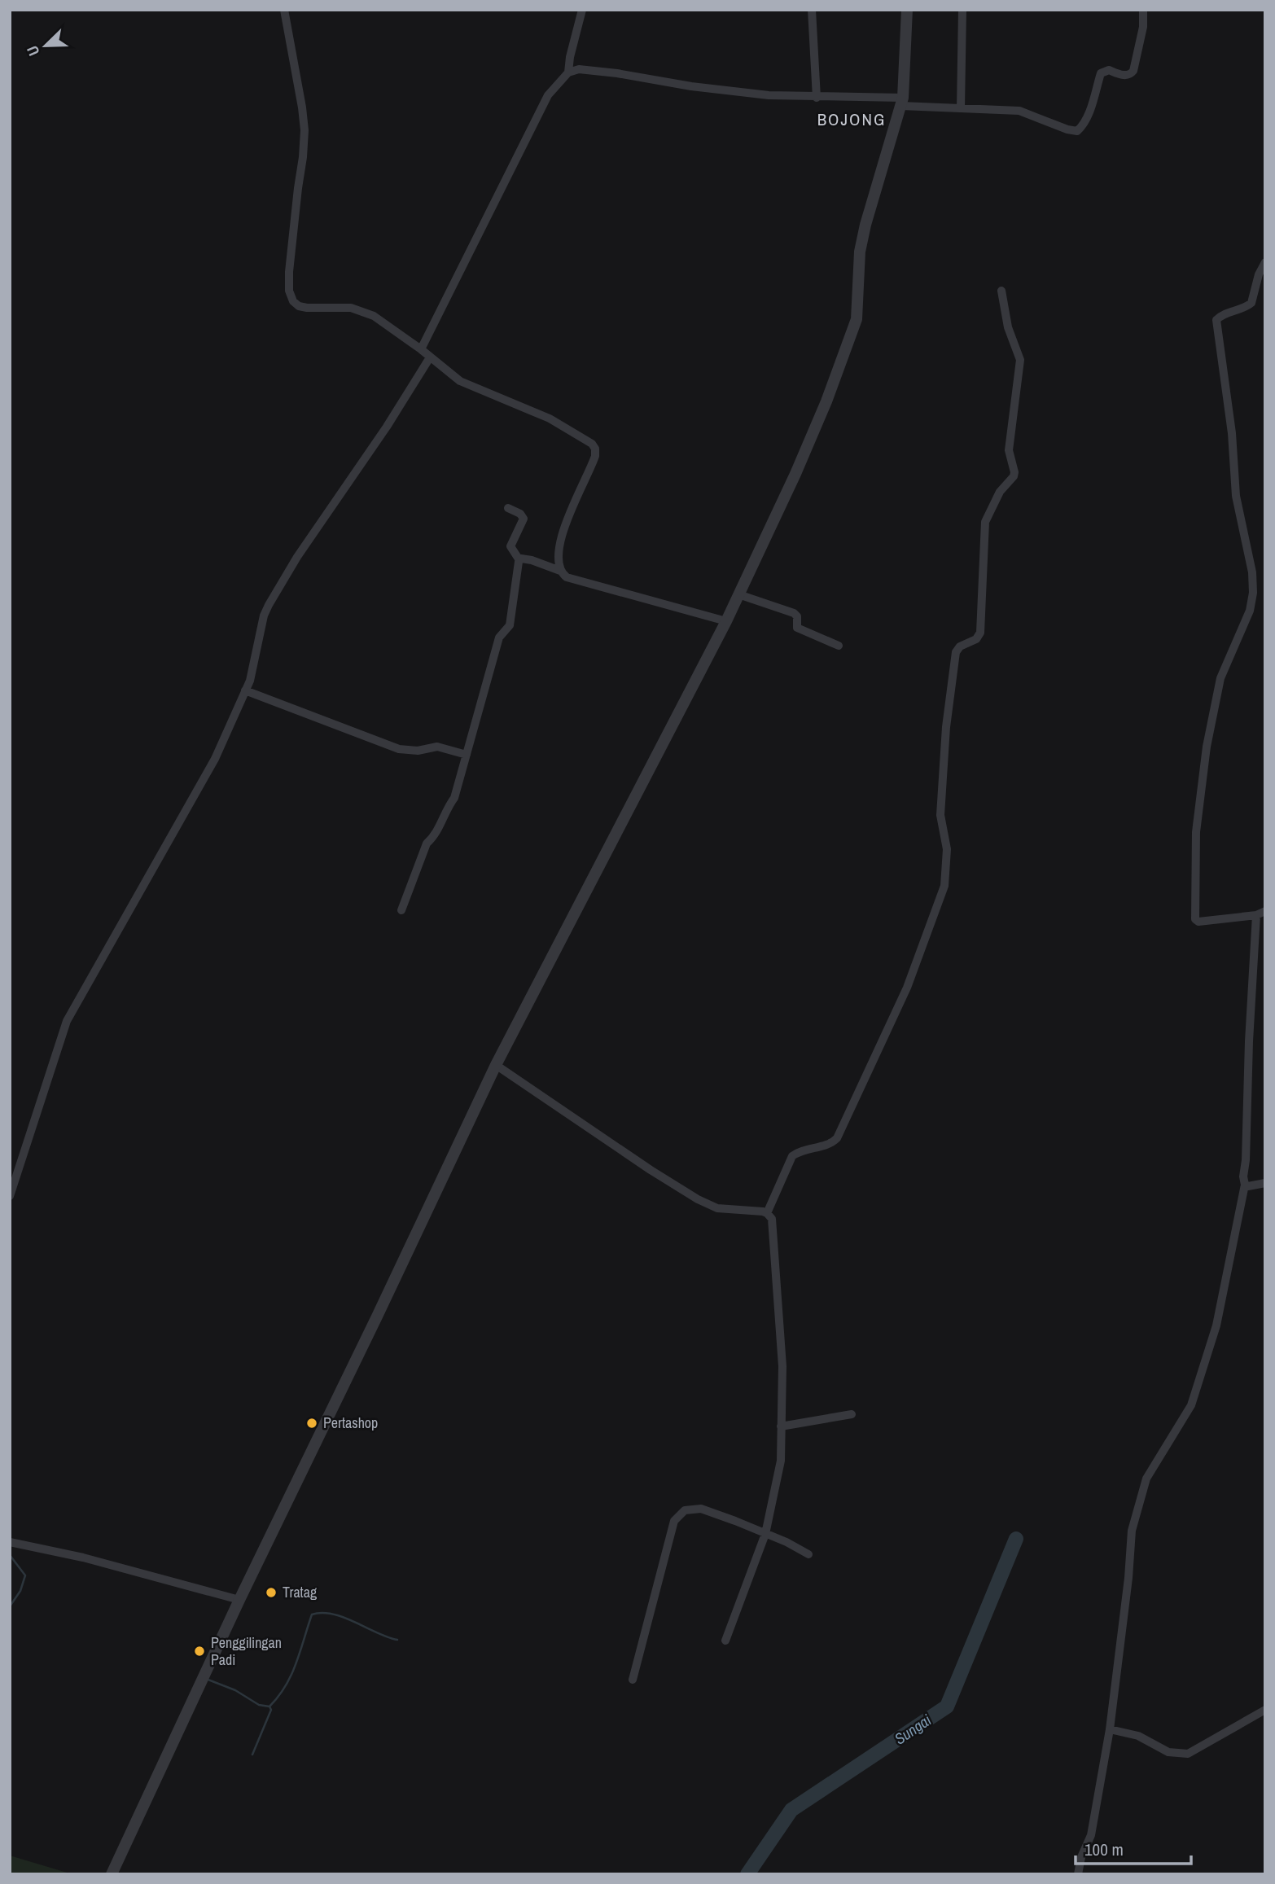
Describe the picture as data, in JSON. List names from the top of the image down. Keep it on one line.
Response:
{"districts":["BOJONG"],"water":["Sungai"],"places":["Pertashop","Tratag","Penggilingan Padi"],"scale_bar":"100 m","north":"bottom left"}
